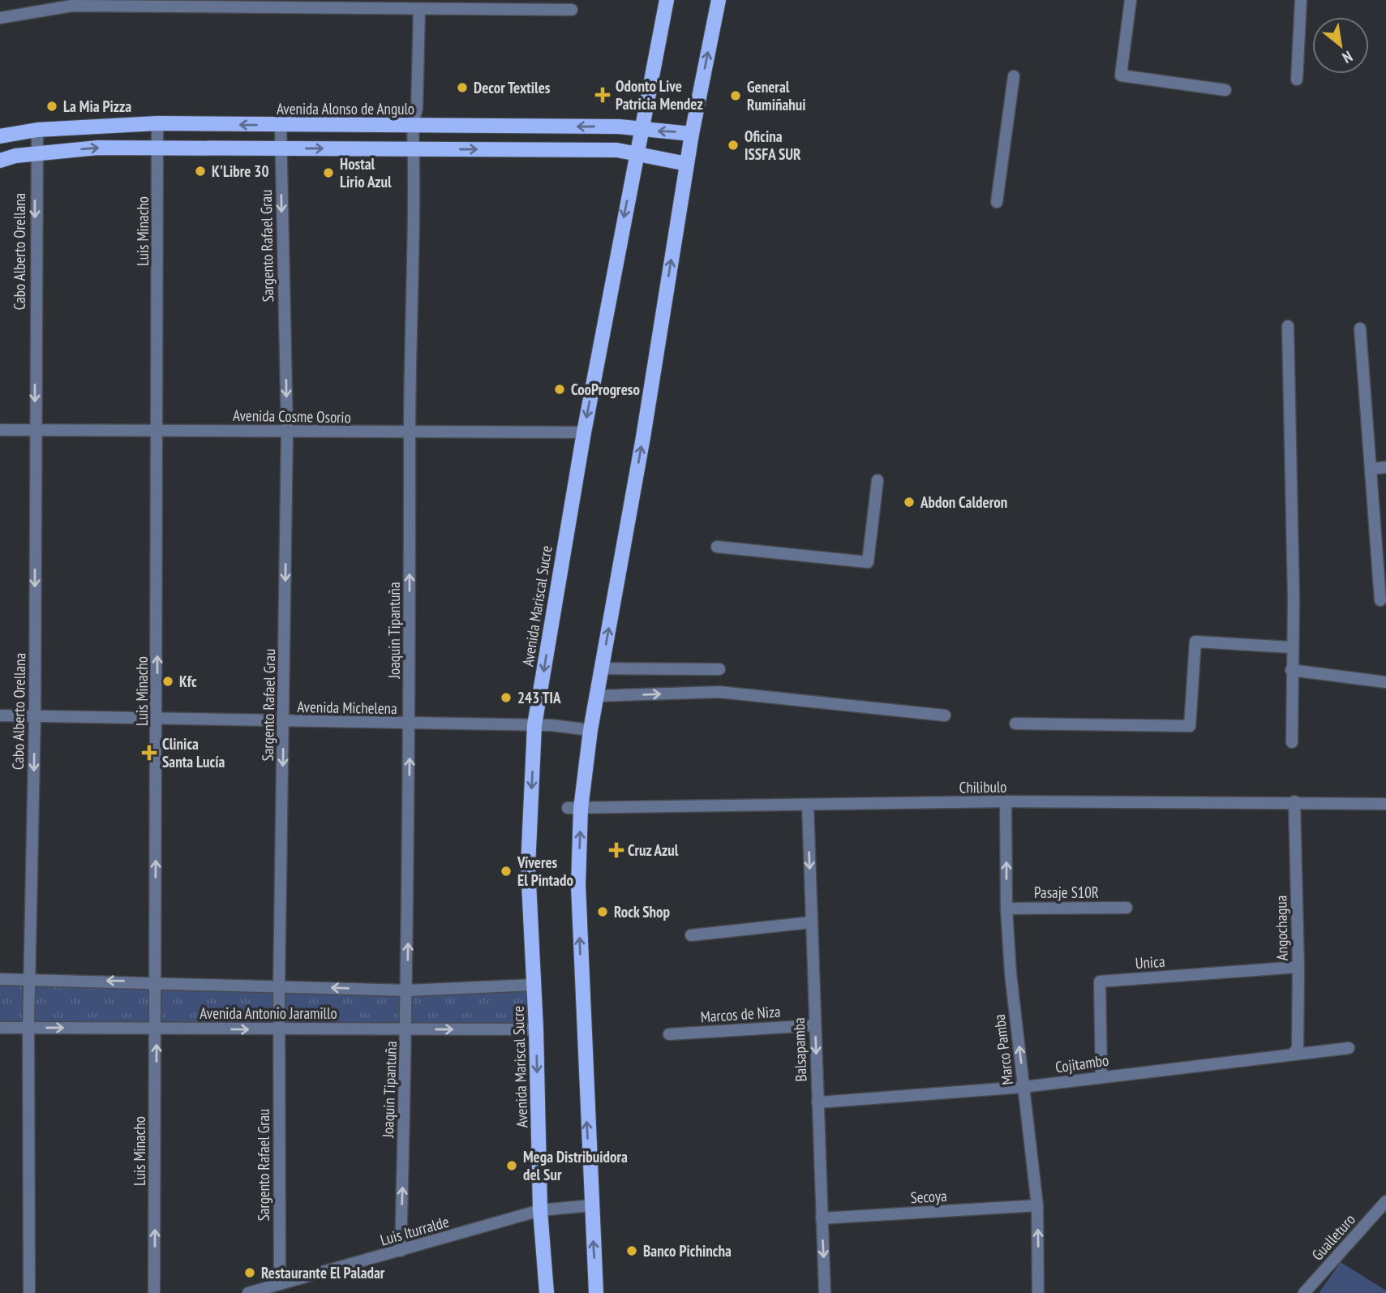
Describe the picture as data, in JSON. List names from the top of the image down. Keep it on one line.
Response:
{"streets":{"main road":["Avenida Alonso de Angulo","Avenida Mariscal Sucre"],"street":["Luis Minacho","Sargento Rafael Grau","Cabo Alberto Orellana","Avenida Cosme Osorio","Joaquin Tipantuña","Avenida Michelena","Chilibulo","Pasaje S10R","Angochagua","Unica","Avenida Antonio Jaramillo","Marcos de Niza","Balsapamba","Marco Pamba","Cojitambo","Secoya","Luis Iturralde","Gualleturo"]},"crossings":[["Avenida Alonso de Angulo","Luis Minacho"],["Avenida Alonso de Angulo","Sargento Rafael Grau"],["Avenida Alonso de Angulo","Cabo Alberto Orellana"],["Avenida Alonso de Angulo","Avenida Mariscal Sucre"],["Avenida Alonso de Angulo","Joaquin Tipantuña"],["Luis Minacho","Avenida Cosme Osorio"],["Luis Minacho","Avenida Michelena"],["Luis Minacho","Avenida Antonio Jaramillo"],["Sargento Rafael Grau","Avenida Cosme Osorio"],["Sargento Rafael Grau","Avenida Michelena"],["Sargento Rafael Grau","Avenida Antonio Jaramillo"],["Sargento Rafael Grau","Luis Iturralde"],["Cabo Alberto Orellana","Avenida Cosme Osorio"],["Cabo Alberto Orellana","Avenida Michelena"],["Cabo Alberto Orellana","Avenida Antonio Jaramillo"],["Avenida Cosme Osorio","Avenida Mariscal Sucre"],["Avenida Cosme Osorio","Joaquin Tipantuña"],["Avenida Mariscal Sucre","Avenida Michelena"],["Avenida Mariscal Sucre","Avenida Antonio Jaramillo"],["Avenida Mariscal Sucre","Luis Iturralde"],["Joaquin Tipantuña","Avenida Michelena"],["Joaquin Tipantuña","Avenida Antonio Jaramillo"],["Joaquin Tipantuña","Luis Iturralde"],["Chilibulo","Angochagua"],["Chilibulo","Balsapamba"],["Chilibulo","Marco Pamba"],["Pasaje S10R","Marco Pamba"],["Angochagua","Unica"],["Angochagua","Cojitambo"],["Unica","Cojitambo"],["Marcos de Niza","Balsapamba"],["Balsapamba","Cojitambo"],["Balsapamba","Secoya"],["Marco Pamba","Cojitambo"],["Marco Pamba","Secoya"]],"one_way":["Luis Minacho","Sargento Rafael Grau","Cabo Alberto Orellana","Joaquin Tipantuña","Balsapamba","Marco Pamba"],"places":{"other":["Decor Textiles","General Rumiñahui","La Mia Pizza","Oficina ISSFA SUR","K'Libre 30","Hostal Lirio Azul","CooProgreso","Abdon Calderon","Kfc","243 TIA","Víveres El Pintado","Rock Shop","Mega Distribuidora del Sur","Banco Pichincha","Restaurante El Paladar"],"health":["Odonto Live Patricia Mendez","Clinica Santa Lucía","Cruz Azul"]},"north":"bottom right"}
